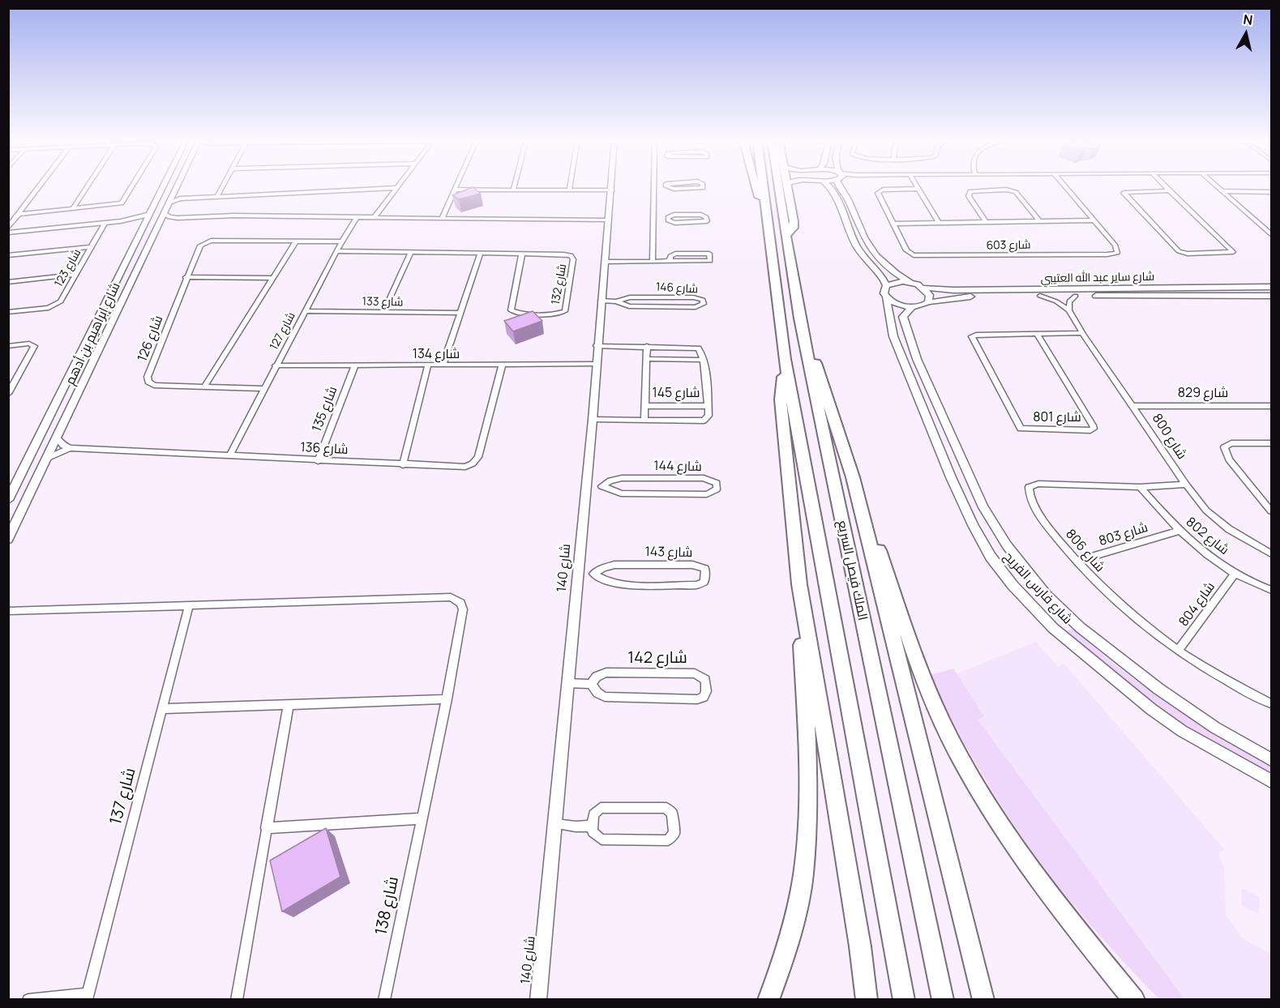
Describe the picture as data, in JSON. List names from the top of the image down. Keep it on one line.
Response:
{"streets":{"highway":["الملك فيصل السريع"],"street":["شارع 603","شارع 123","شارع ساير عبد الله العتيبي","شارع 132","شارع 146","شارع 133","شارع 127","شارع إبراهيم بن أدهم","شارع 126","شارع 134","شارع 145","شارع 829","شارع 135","شارع 801","شارع 800","شارع 136","شارع 144","شارع 803","شارع 802","شارع 806","شارع 143","شارع 140","شارع فارس الفريح","شارع 804","شارع 142","شارع 137","شارع 138"]},"crossings":[["شارع ساير عبد الله العتيبي","شارع 800"],["شارع ساير عبد الله العتيبي","شارع فارس الفريح"],["شارع 132","شارع 127"],["شارع 146","شارع 140"],["شارع 133","شارع 127"],["شارع 127","شارع 126"],["شارع 127","شارع 134"],["شارع 127","شارع 136"],["شارع إبراهيم بن أدهم","شارع 136"],["شارع 134","شارع 135"],["شارع 134","شارع 136"],["شارع 134","شارع 140"],["شارع 145","شارع 140"],["شارع 829","شارع 800"],["شارع 135","شارع 136"],["شارع 801","شارع 800"],["شارع 800","شارع 806"],["شارع 144","شارع 140"],["شارع 803","شارع 802"],["شارع 803","شارع 806"],["شارع 802","شارع 806"],["شارع 802","شارع 804"],["شارع 806","شارع 804"],["شارع 143","شارع 140"],["شارع 140","شارع 142"],["شارع 137","شارع 138"]],"north":"top"}
